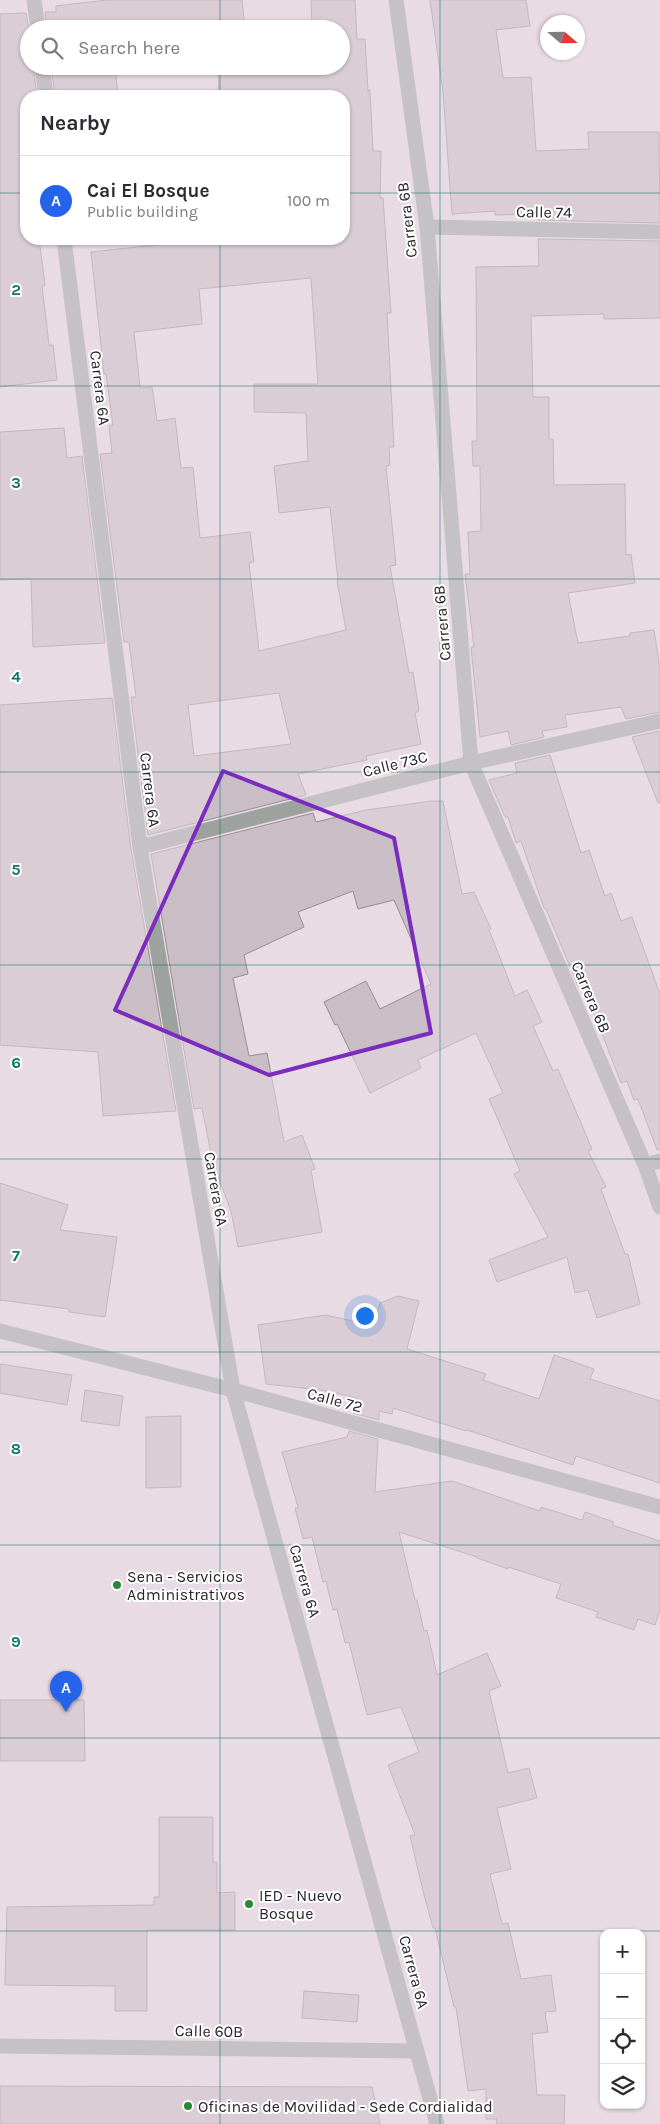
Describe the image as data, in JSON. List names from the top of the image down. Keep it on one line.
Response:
{"streets":{"street":["Calle 74","Carrera 6B","Carrera 6A","Calle 73C","Calle 72","Calle 60B"]},"crossings":[["Calle 74","Carrera 6B"],["Carrera 6B","Calle 73C"],["Carrera 6A","Calle 73C"],["Carrera 6A","Calle 72"],["Carrera 6A","Calle 60B"]],"places":["Sena - Servicios Administrativos","IED - Nuevo Bosque","Oficinas de Movilidad - Sede Cordialidad"],"north":"right","page":{"search":"Search here","heading":"Nearby","list":[{"mark":"A","name":"Cai El Bosque","note":"Public building","value":"100 m"}],"pins":"A","map_buttons":["+","−"]},"grid":{"rows":["2","3","4","5","6","7","8","9"]}}
